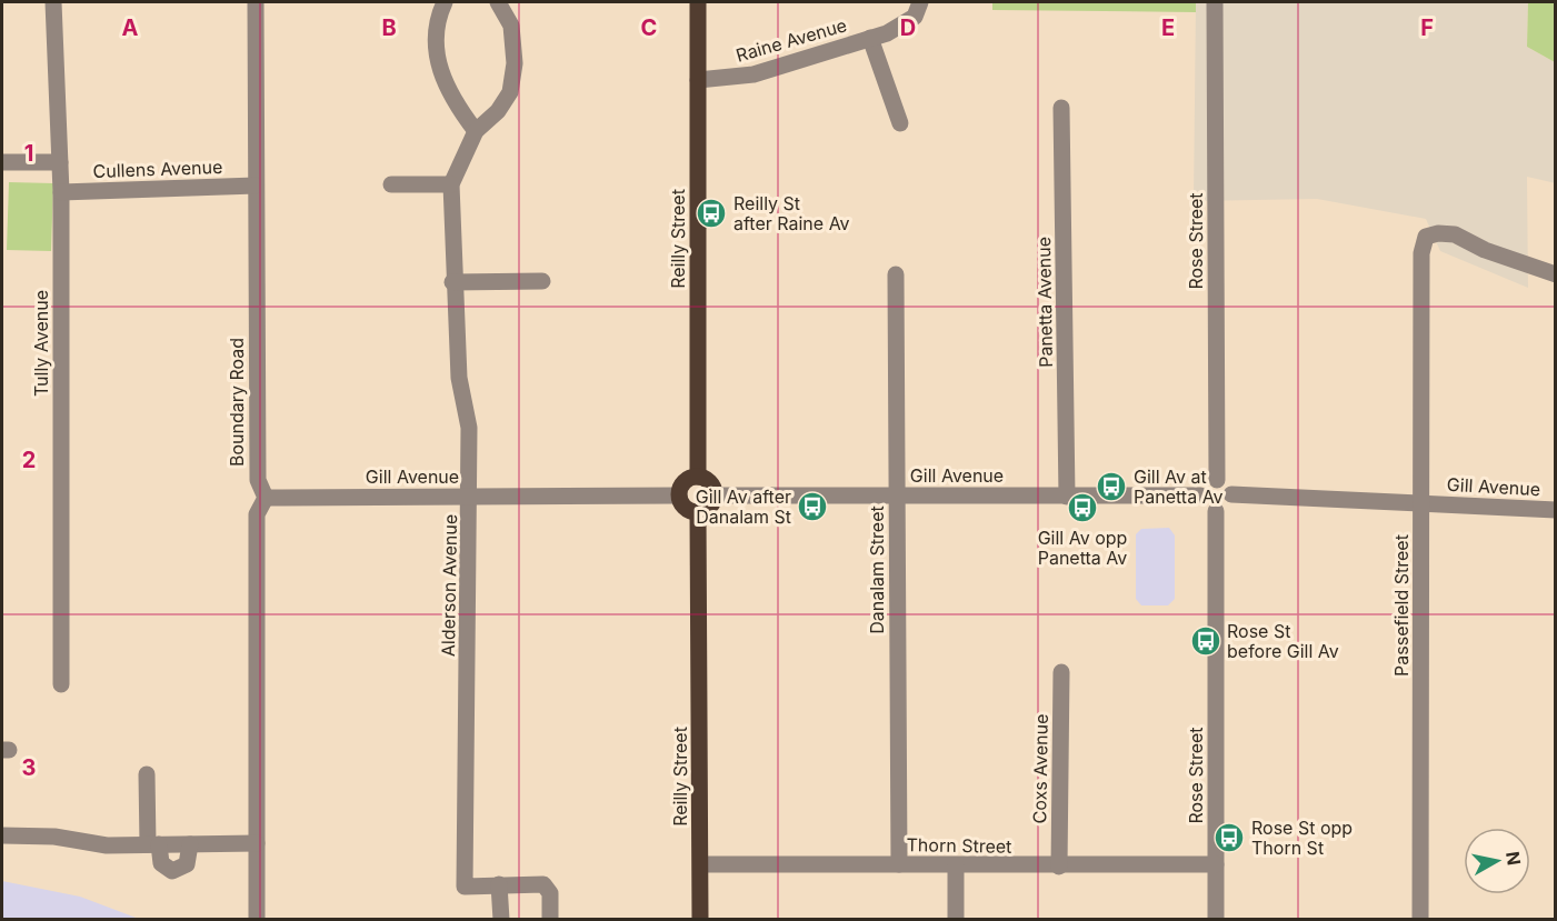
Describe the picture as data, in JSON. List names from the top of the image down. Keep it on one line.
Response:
{"streets":{"main road":["Reilly Street"],"street":["Raine Avenue","Cullens Avenue","Rose Street","Panetta Avenue","Tully Avenue","Boundary Road","Gill Avenue","Danalam Street","Alderson Avenue","Passefield Street","Coxs Avenue","Thorn Street"]},"crossings":[["Raine Avenue","Reilly Street"],["Cullens Avenue","Tully Avenue"],["Cullens Avenue","Boundary Road"],["Reilly Street","Gill Avenue"],["Reilly Street","Thorn Street"],["Rose Street","Gill Avenue"],["Rose Street","Thorn Street"],["Panetta Avenue","Gill Avenue"],["Boundary Road","Gill Avenue"],["Gill Avenue","Danalam Street"],["Gill Avenue","Alderson Avenue"],["Gill Avenue","Passefield Street"],["Danalam Street","Thorn Street"],["Coxs Avenue","Thorn Street"]],"places":{"bus stop":["Reilly St after Raine Av","Gill Av at Panetta Av","Gill Av after Danalam St","Gill Av opp Panetta Av","Rose St before Gill Av","Rose St opp Thorn St"]},"north":"right","grid":{"columns":["A","B","C","D","E","F"],"rows":["1","2","3"]}}
